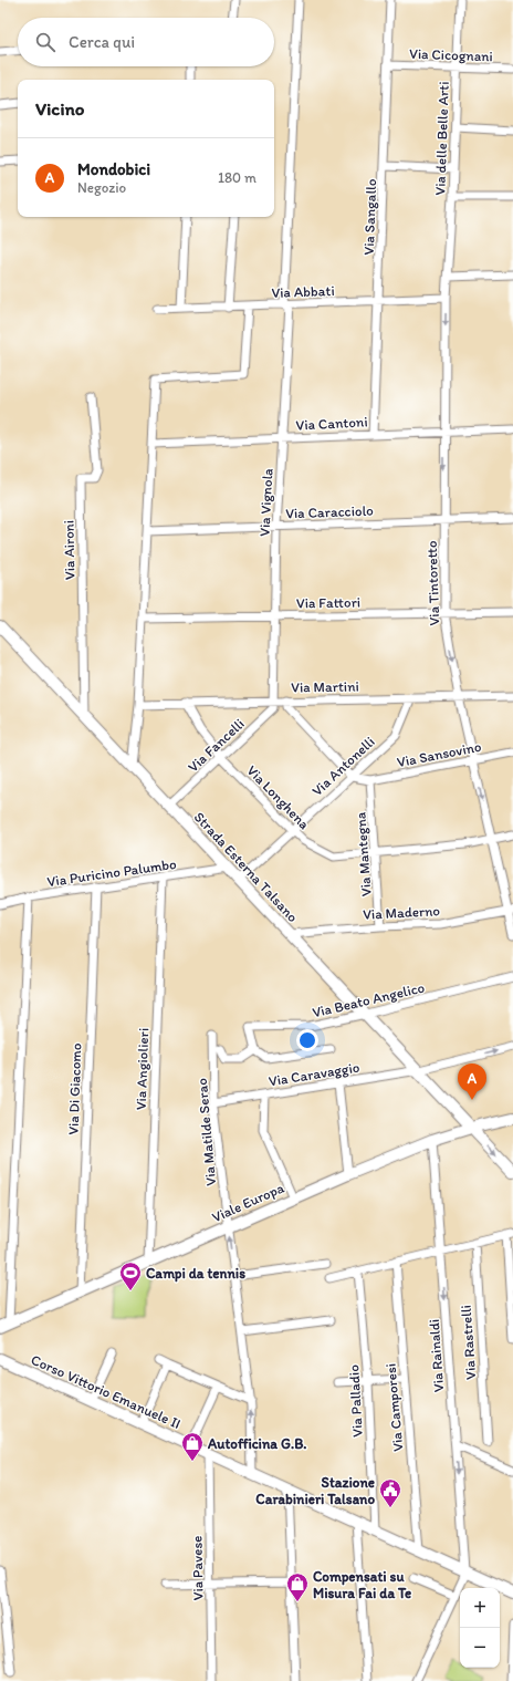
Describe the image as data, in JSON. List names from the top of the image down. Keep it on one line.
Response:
{"streets":{"street":["Via Cicognani","Via delle Belle Arti","Via Sangallo","Via Abbati","Via Cantoni","Via Vignola","Via Caracciolo","Via Aironi","Via Tintoretto","Via Fattori","Via Martini","Via Fancelli","Via Sansovino","Via Antonelli","Via Longhena","Via Mantegna","Strada Esterna Talsano","Via Puricino Palumbo","Via Maderno","Via Beato Angelico","Via Angiolieri","Via Caravaggio","Via Di Giacomo","Via Matilde Serao","Viale Europa","Via Rastrelli","Via Rainaldi","Corso Vittorio Emanuele II","Via Palladio","Via Camporesi","Via Pavese"]},"crossings":[["Via Cicognani","Via delle Belle Arti"],["Via Cicognani","Via Sangallo"],["Via delle Belle Arti","Via Tintoretto"],["Via Sangallo","Via Abbati"],["Via Sangallo","Via Cantoni"],["Via Abbati","Via Vignola"],["Via Abbati","Via Tintoretto"],["Via Cantoni","Via Vignola"],["Via Cantoni","Via Tintoretto"],["Via Vignola","Via Caracciolo"],["Via Vignola","Via Fattori"],["Via Vignola","Via Martini"],["Via Vignola","Via Fancelli"],["Via Caracciolo","Via Tintoretto"],["Via Aironi","Strada Esterna Talsano"],["Via Tintoretto","Via Fattori"],["Via Tintoretto","Via Martini"],["Via Tintoretto","Via Sansovino"],["Via Tintoretto","Via Longhena"],["Via Tintoretto","Via Maderno"],["Via Martini","Via Fancelli"],["Via Martini","Via Antonelli"],["Via Martini","Via Longhena"],["Via Fancelli","Via Longhena"],["Via Fancelli","Strada Esterna Talsano"],["Via Sansovino","Via Mantegna"],["Via Antonelli","Via Longhena"],["Via Antonelli","Strada Esterna Talsano"],["Via Longhena","Via Mantegna"],["Via Mantegna","Via Maderno"],["Strada Esterna Talsano","Via Puricino Palumbo"],["Strada Esterna Talsano","Via Maderno"],["Strada Esterna Talsano","Via Beato Angelico"],["Strada Esterna Talsano","Via Caravaggio"],["Strada Esterna Talsano","Viale Europa"],["Via Puricino Palumbo","Via Angiolieri"],["Via Puricino Palumbo","Via Di Giacomo"],["Via Angiolieri","Viale Europa"],["Via Caravaggio","Via Matilde Serao"],["Via Di Giacomo","Viale Europa"],["Via Matilde Serao","Viale Europa"],["Via Matilde Serao","Corso Vittorio Emanuele II"],["Viale Europa","Via Rainaldi"],["Via Rainaldi","Corso Vittorio Emanuele II"],["Corso Vittorio Emanuele II","Via Palladio"],["Corso Vittorio Emanuele II","Via Camporesi"],["Corso Vittorio Emanuele II","Via Pavese"]],"one_way":["Via Tintoretto","Via Rainaldi"],"places":{"sports":["Campi da tennis"],"shop":["Autofficina G.B.","Compensati su Misura Fai da Te"],"public building":["Stazione Carabinieri Talsano"]},"page":{"search":"Cerca qui","heading":"Vicino","list":[{"mark":"A","name":"Mondobici","note":"Negozio","value":"180 m"}],"pins":"A","map_buttons":["+","−"]}}
